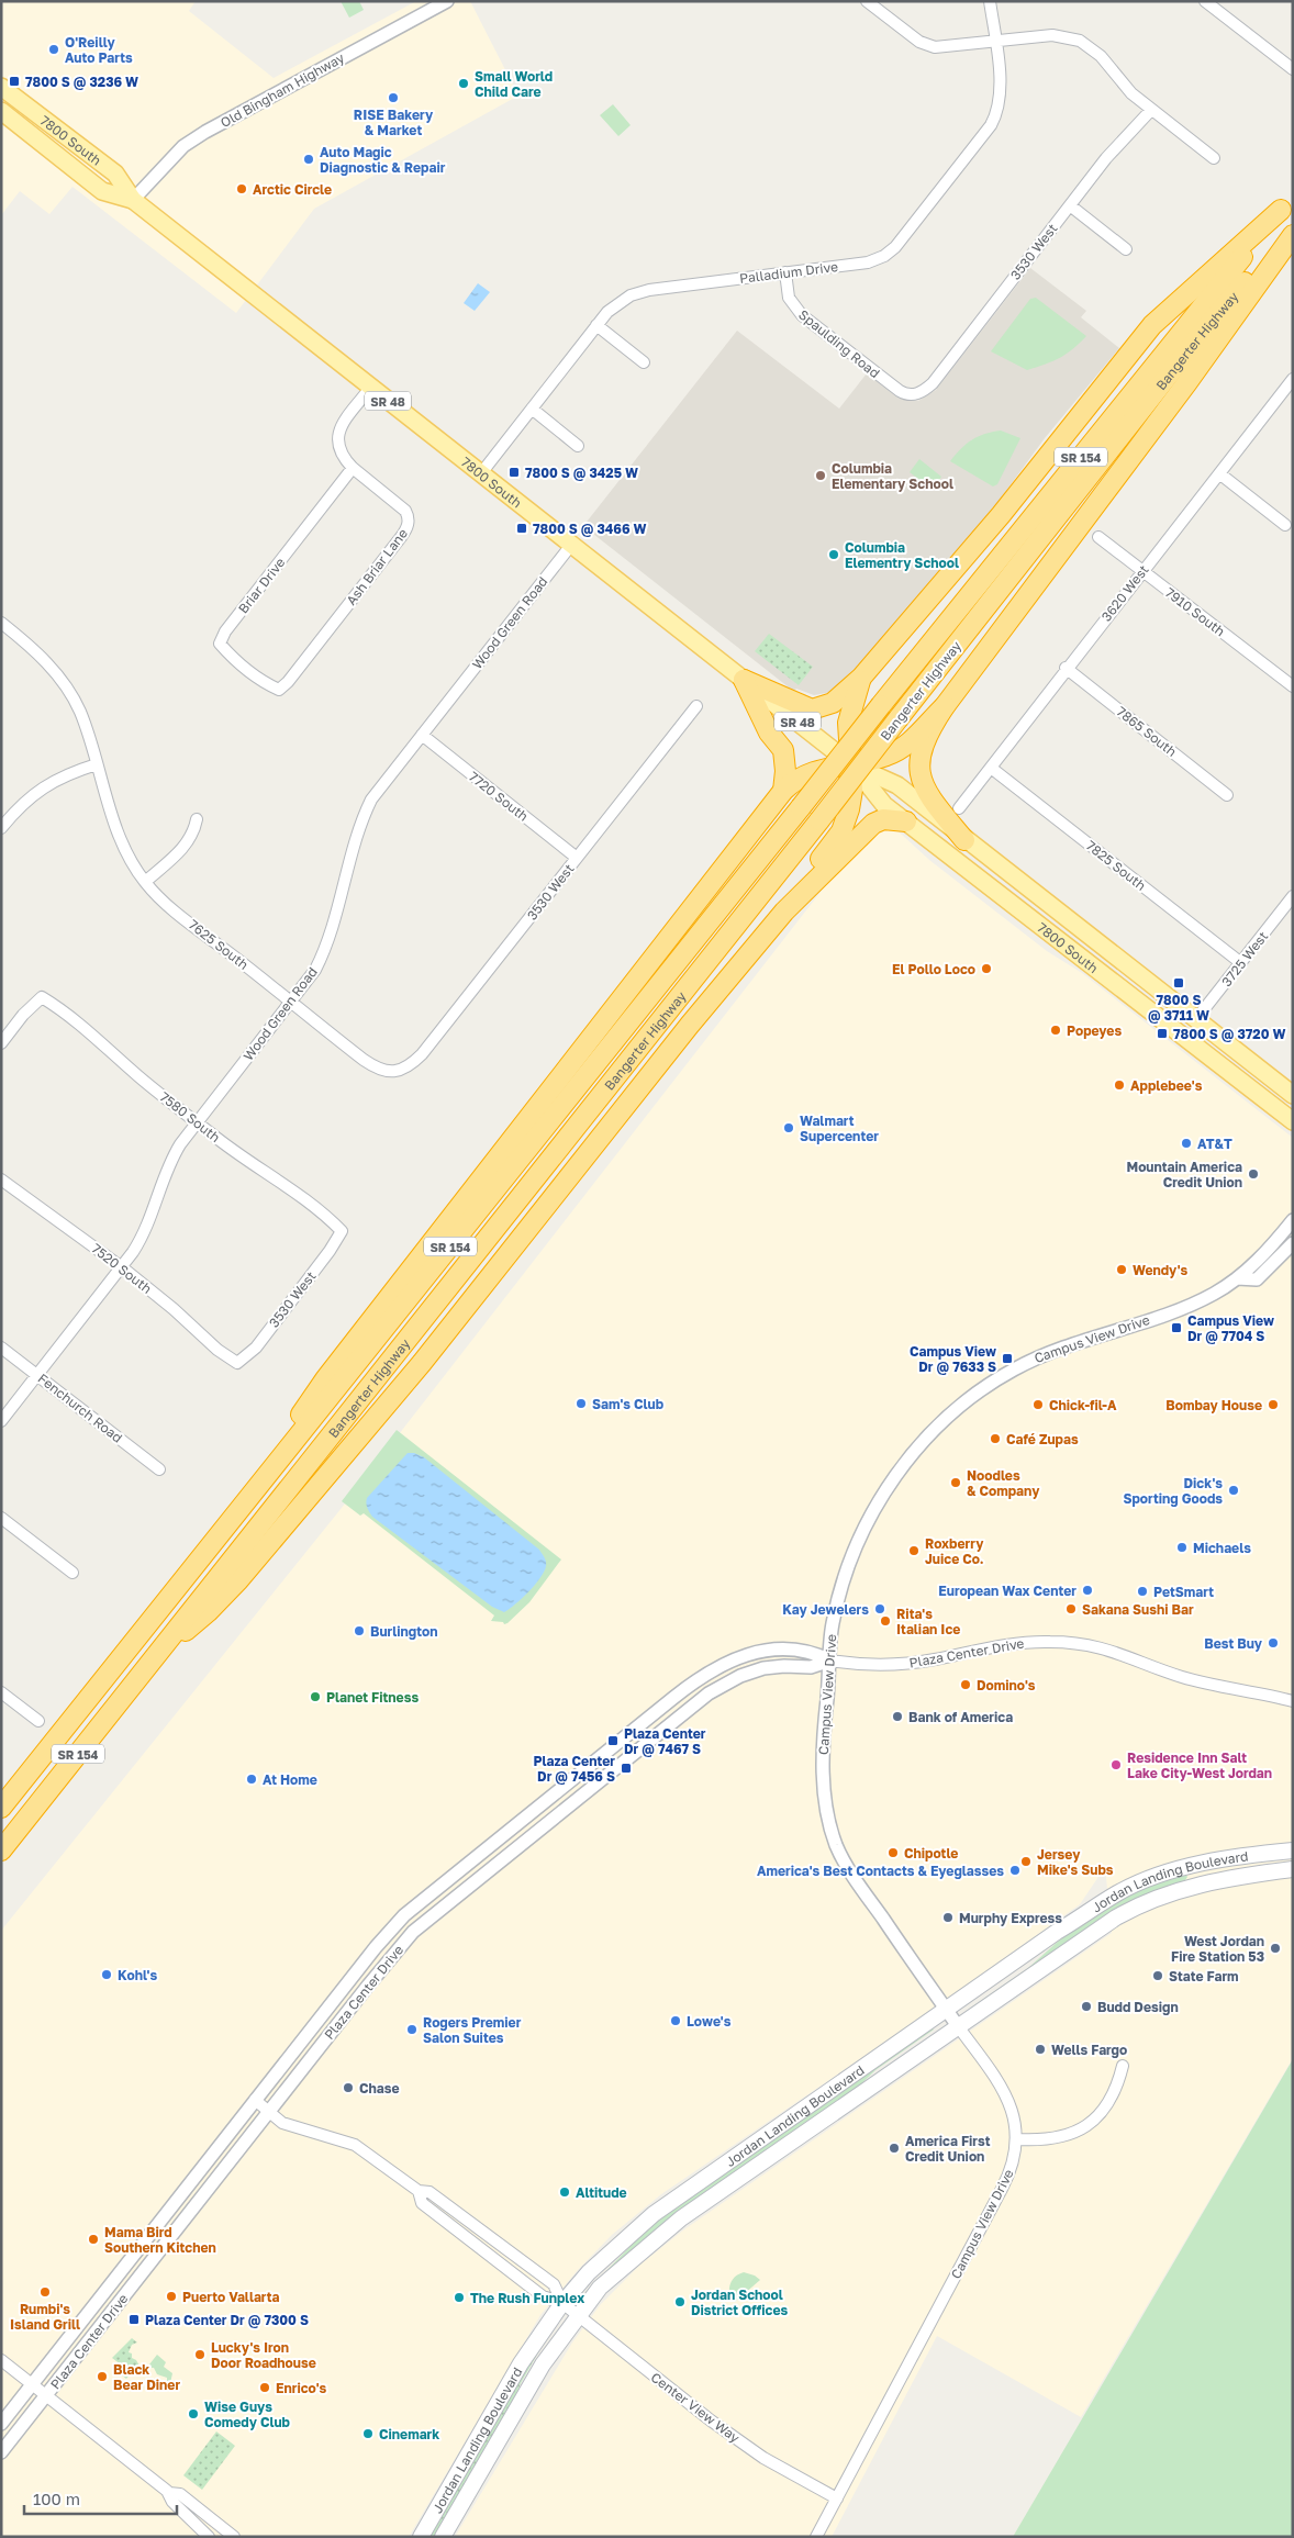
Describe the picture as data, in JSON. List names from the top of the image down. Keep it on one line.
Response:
{"streets":{"highway":["Bangerter Highway","SR 154"],"main road":["7800 South","SR 48","Jordan Landing Boulevard"],"street":["Old Bingham Highway","3530 West","Palladium Drive","Spaulding Road","Ash Briar Lane","Briar Drive","3620 West","7910 South","Wood Green Road","7865 South","7720 South","7825 South","7625 South","3725 West","7580 South","7520 South","Campus View Drive","Fenchurch Road","Plaza Center Drive","Center View Way"]},"crossings":[["Old Bingham Highway","7800 South"],["7800 South","Palladium Drive"],["7800 South","Ash Briar Lane"],["7800 South","Wood Green Road"],["7800 South","3725 West"],["3530 West","Spaulding Road"],["3530 West","7720 South"],["3530 West","7625 South"],["3530 West","7580 South"],["3530 West","7520 South"],["Palladium Drive","Spaulding Road"],["Ash Briar Lane","Briar Drive"],["3620 West","7910 South"],["3620 West","7865 South"],["3620 West","7825 South"],["Wood Green Road","7720 South"],["Wood Green Road","7625 South"],["Wood Green Road","7580 South"],["Wood Green Road","7520 South"],["Wood Green Road","Fenchurch Road"],["7825 South","3725 West"],["Campus View Drive","Plaza Center Drive"],["Campus View Drive","Jordan Landing Boulevard"],["Campus View Drive","Center View Way"],["Plaza Center Drive","Center View Way"],["Jordan Landing Boulevard","Center View Way"]],"places":{"other":["O'Reilly Auto Parts","Small World Child Care","RISE Bakery & Market","Auto Magic Diagnostic & Repair","Arctic Circle","Columbia Elementary School","Columbia Elementry School","El Pollo Loco","Popeyes","Applebee's","Walmart Supercenter","AT&T","Mountain America Credit Union","Wendy's","Sam's Club","Chick-fil-A","Bombay House","Café Zupas","Noodles & Company","Dick's Sporting Goods","Michaels","Roxberry Juice Co.","European Wax Center","PetSmart","Kay Jewelers","Sakana Sushi Bar","Rita's Italian Ice","Burlington","Best Buy","Domino's","Planet Fitness","Bank of America","Residence Inn Salt Lake City-West Jordan","At Home","Chipotle","Jersey Mike's Subs","America's Best Contacts & Eyeglasses","Murphy Express","West Jordan Fire Station 53","Kohl's","State Farm","Budd Design","Lowe's","Rogers Premier Salon Suites","Wells Fargo","Chase","America First Credit Union","Altitude","Mama Bird Southern Kitchen","Rumbi's Island Grill","Puerto Vallarta","The Rush Funplex","Jordan School District Offices","Lucky's Iron Door Roadhouse","Black Bear Diner","Enrico's","Wise Guys Comedy Club","Cinemark"],"transit":["7800 S @ 3236 W","7800 S @ 3425 W","7800 S @ 3466 W","7800 S @ 3711 W","7800 S @ 3720 W","Campus View Dr @ 7704 S","Campus View Dr @ 7633 S","Plaza Center Dr @ 7467 S","Plaza Center Dr @ 7456 S","Plaza Center Dr @ 7300 S"]},"scale_bar":"100 m"}
